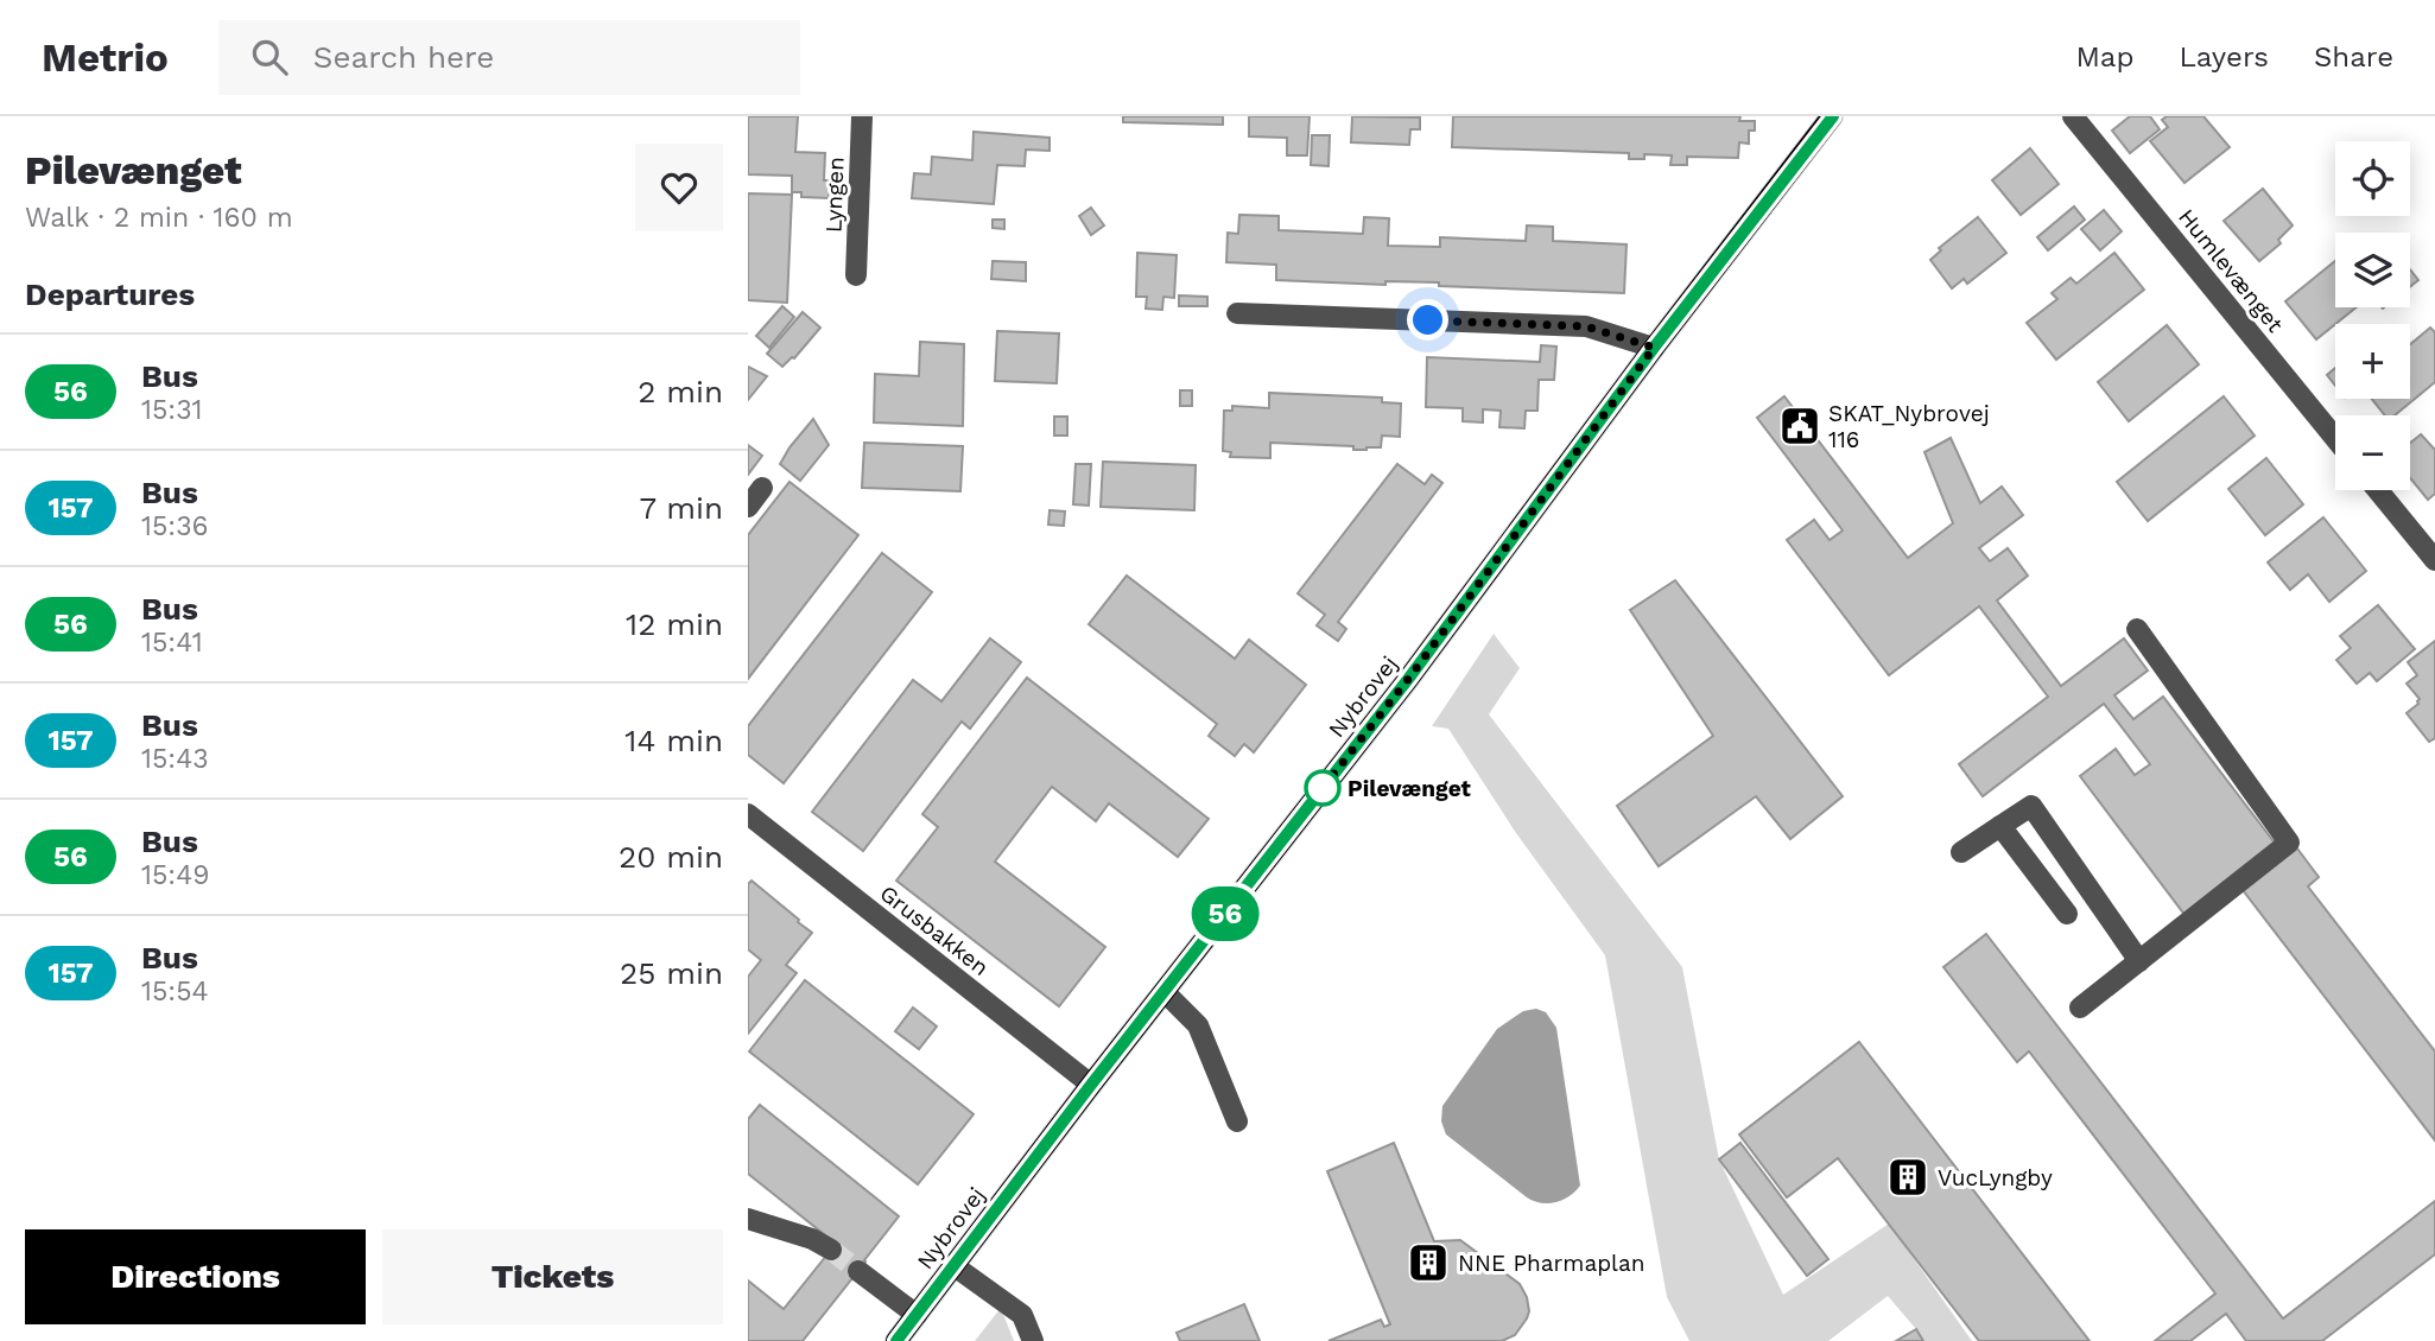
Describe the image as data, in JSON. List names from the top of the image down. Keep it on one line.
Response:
{"streets":{"main road":["Nybrovej"],"street":["Lyngen","Humlevænget","Grusbakken"]},"crossings":[["Nybrovej","Grusbakken"]],"places":{"public building":["SKAT_Nybrovej 116"],"other":["Pilevænget"],"building":["VucLyngby","NNE Pharmaplan"]},"lines":["bus line 56"],"page":{"header":"Metrio","search":"Search here","nav":["Map","Layers","Share"],"heading":[["Pilevænget","Walk · 2 min · 160 m"],"Departures"],"on_map":"56","map_buttons":["+","−"],"list":[{"mark":"56","name":"Bus","note":"15:31","value":"2 min"},{"mark":"157","name":"Bus","note":"15:36","value":"7 min"},{"mark":"56","name":"Bus","note":"15:41","value":"12 min"},{"mark":"157","name":"Bus","note":"15:43","value":"14 min"},{"mark":"56","name":"Bus","note":"15:49","value":"20 min"},{"mark":"157","name":"Bus","note":"15:54","value":"25 min"}],"buttons":["Directions","Tickets"]}}
